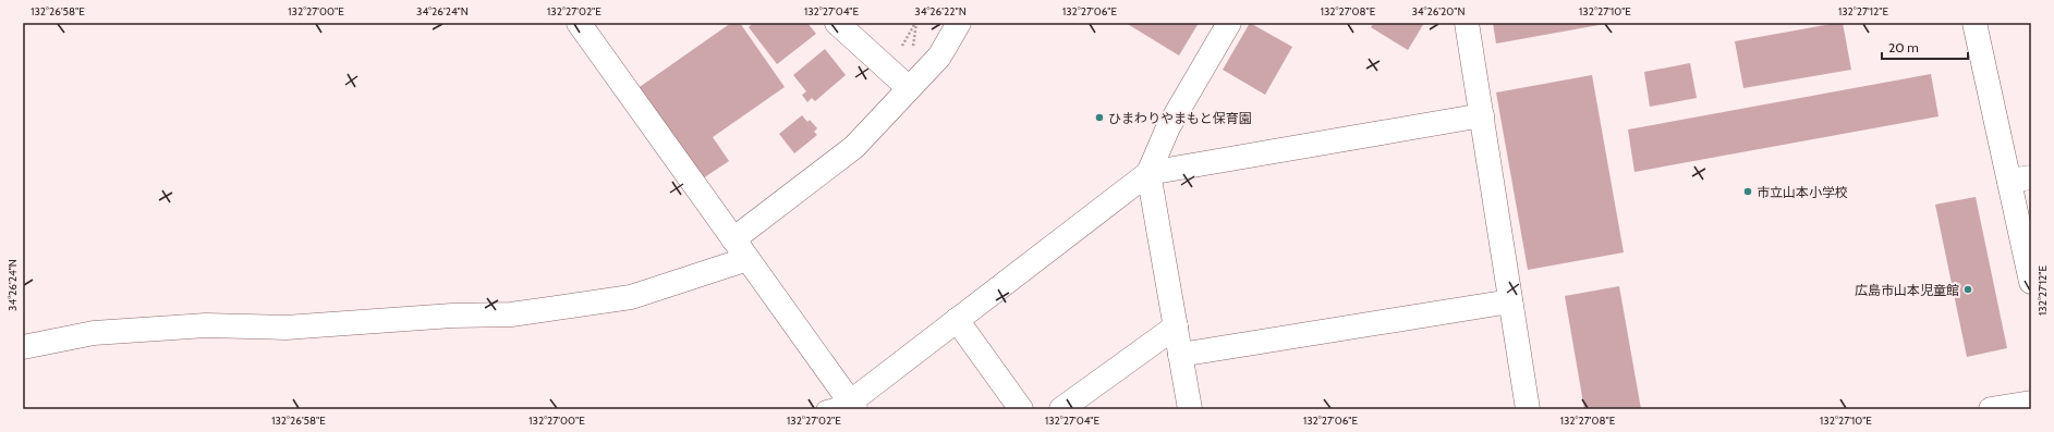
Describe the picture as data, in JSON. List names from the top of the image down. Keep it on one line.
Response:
{"places":["ひまわりやまもと保育園","市立山本小学校","広島市山本児童館"],"scale_bar":"20 m","coordinates":["132°26'58\"E","132°27'00\"E","34°26'24\"N","132°27'02\"E","132°27'04\"E","34°26'22\"N","132°27'06\"E","132°27'08\"E","34°26'20\"N","132°27'10\"E","132°27'12\"E"]}
